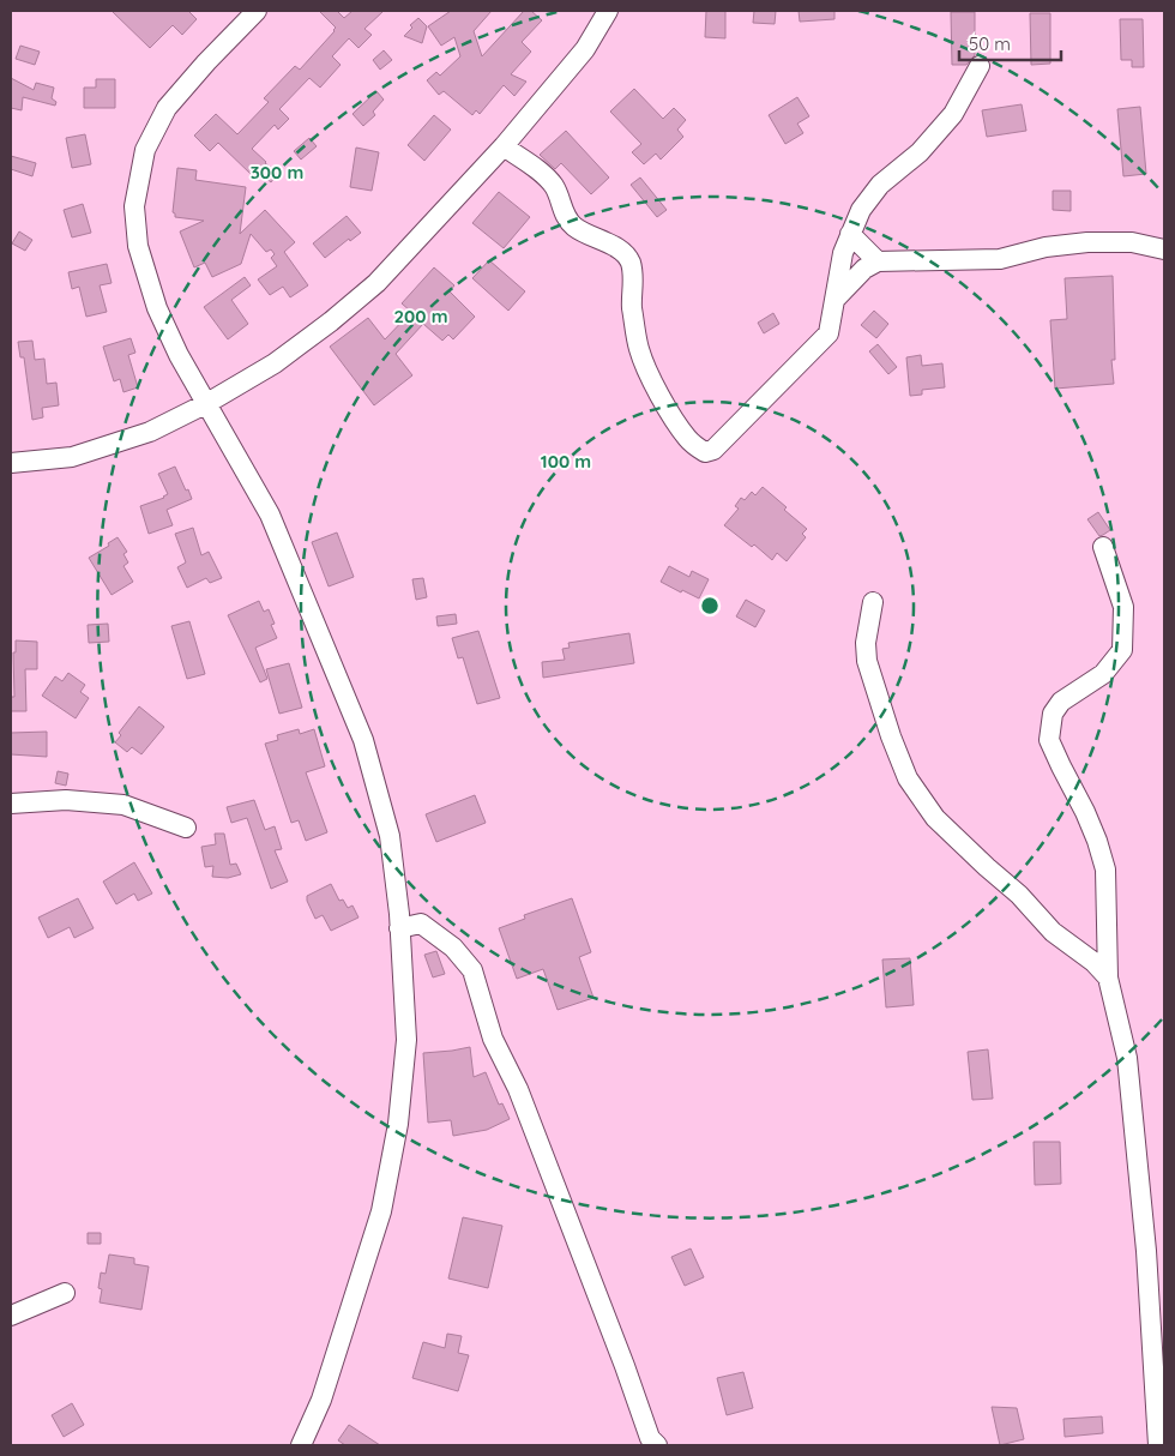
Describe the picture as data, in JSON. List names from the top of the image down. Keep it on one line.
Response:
{"scale_bar":"50 m","rings":["300 m","200 m","100 m"]}
